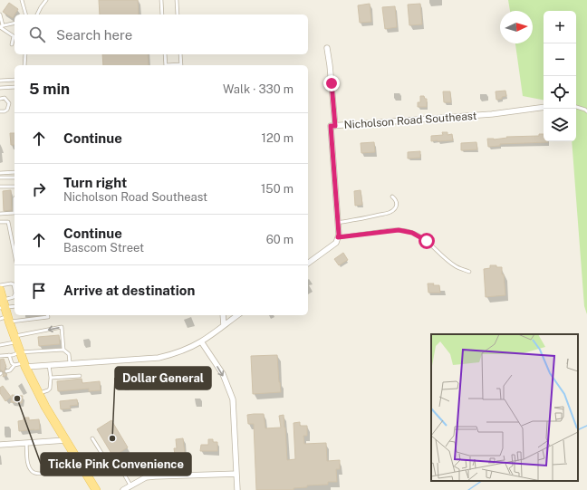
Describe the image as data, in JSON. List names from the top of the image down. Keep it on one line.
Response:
{"streets":{"street":["Nicholson Road Southeast"]},"places":["Tickle Pink Convenience","Dollar General"],"north":"right","page":{"map_buttons":["+","−"],"search":"Search here","heading":["5 min","Walk · 330 m"],"list":[["Continue","120 m"],["Turn right","Nicholson Road Southeast","150 m"],["Continue","Bascom Street","60 m"],"Arrive at destination"]}}
